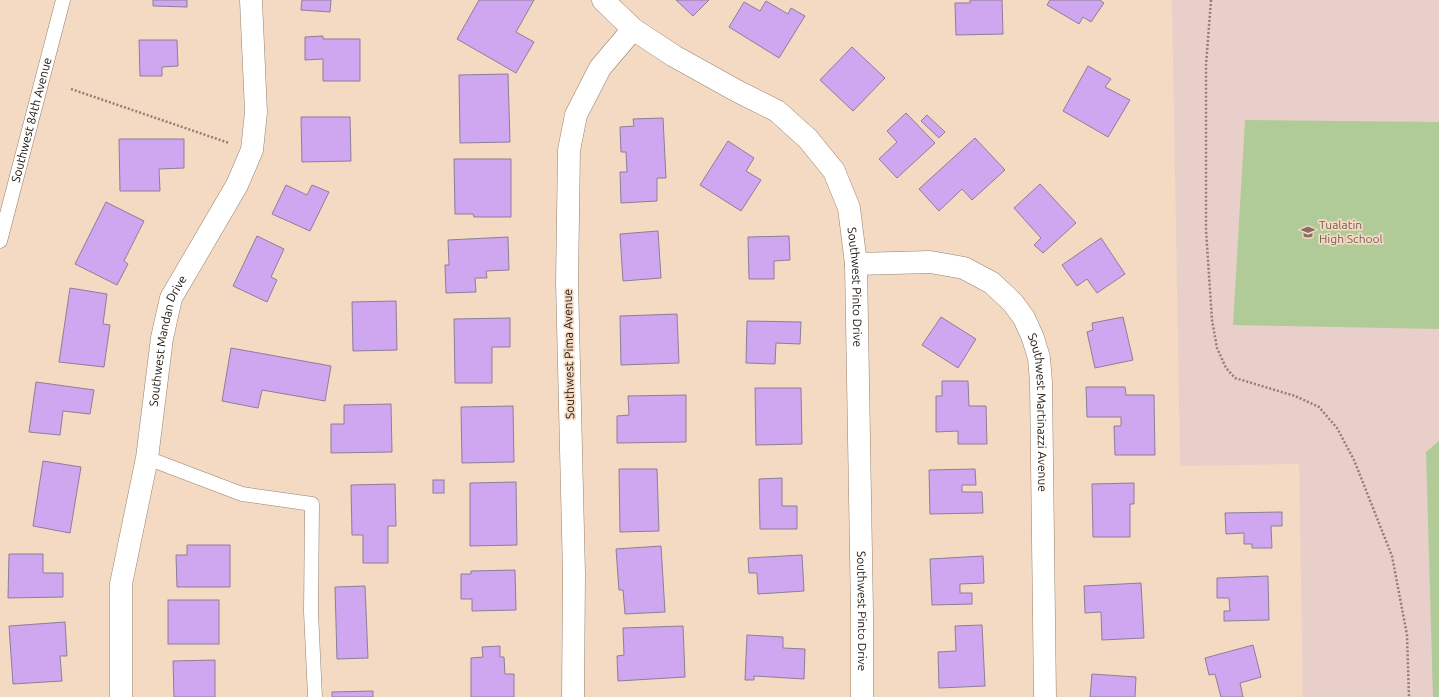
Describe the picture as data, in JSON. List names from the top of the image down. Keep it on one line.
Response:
{"streets":{"street":["Southwest Pinto Drive","Southwest Mandan Drive","Southwest Pima Avenue","Southwest Martinazzi Avenue"],"lane":["Southwest 84th Avenue"]},"crossings":[["Southwest Pinto Drive","Southwest Pima Avenue"],["Southwest Pinto Drive","Southwest Martinazzi Avenue"]],"places":{"school or university":["Tualatin High School"]}}
